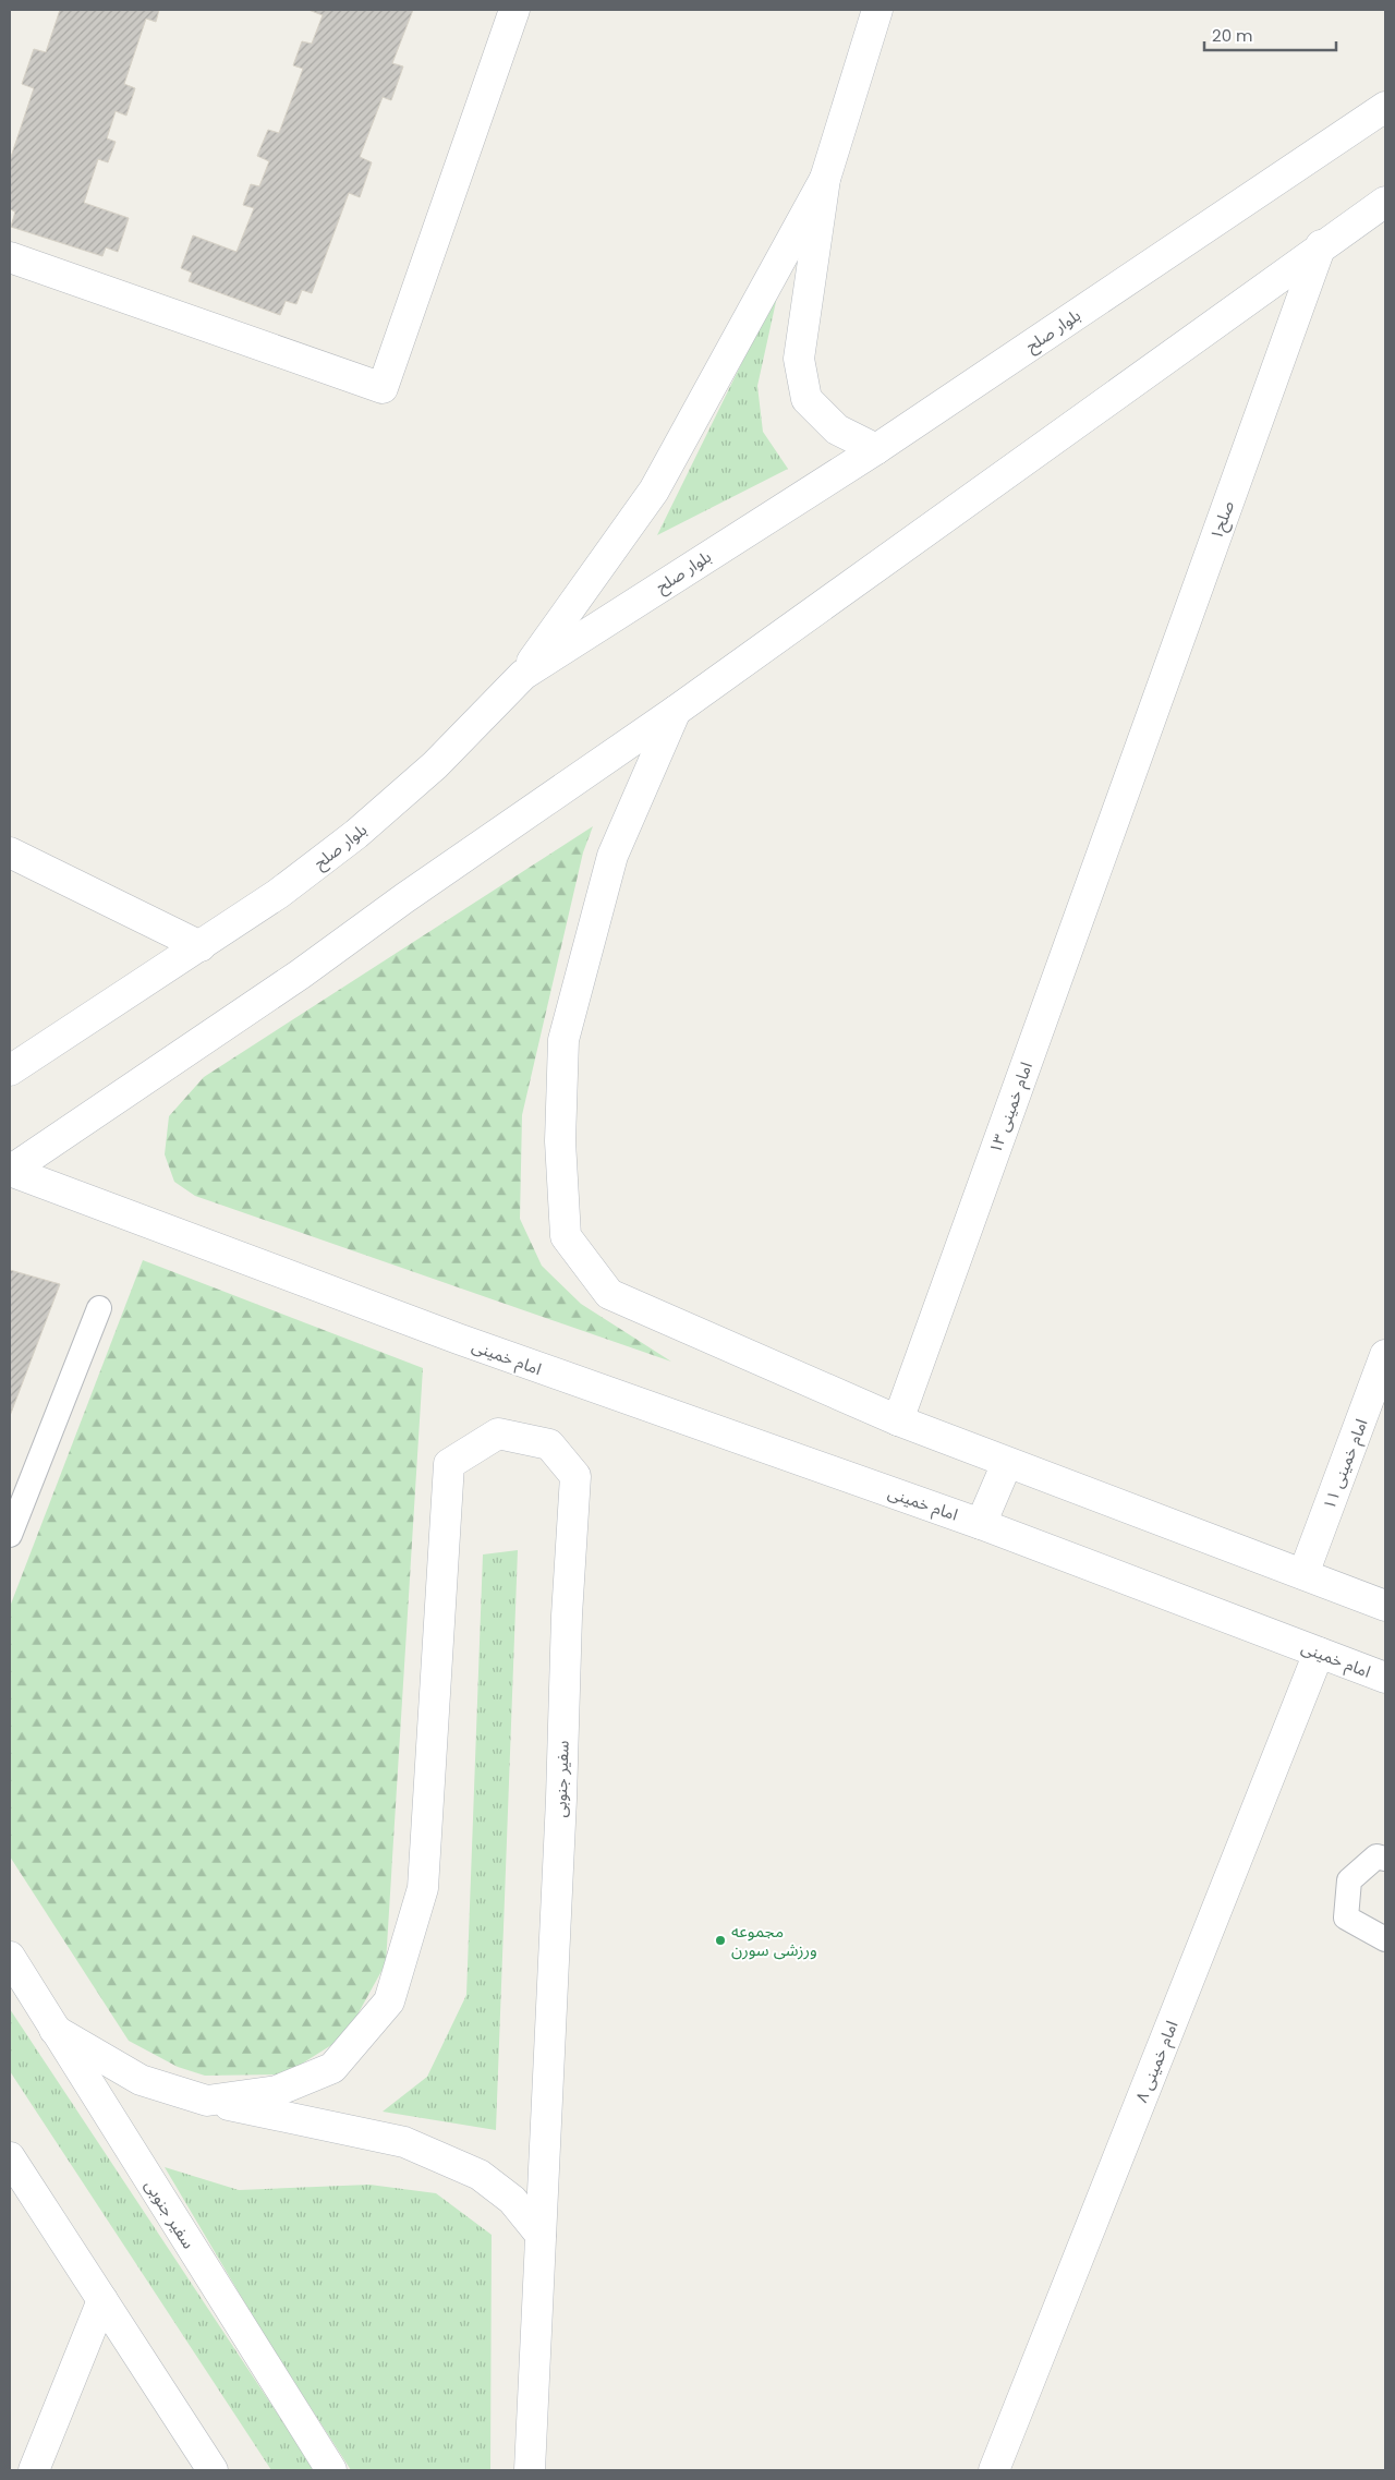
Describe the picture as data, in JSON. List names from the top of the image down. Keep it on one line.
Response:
{"streets":{"street":["بلوار صلح","۱صلح","امام خمینی ۱۳","امام خمینی","امام خمینی ۱۱","سفیر جنوبی","امام خمینی ۸"]},"crossings":[["۱صلح","امام خمینی ۱۳"],["امام خمینی","امام خمینی ۸"]],"places":["مجموعه ورزشی سورن"],"scale_bar":"20 m"}
